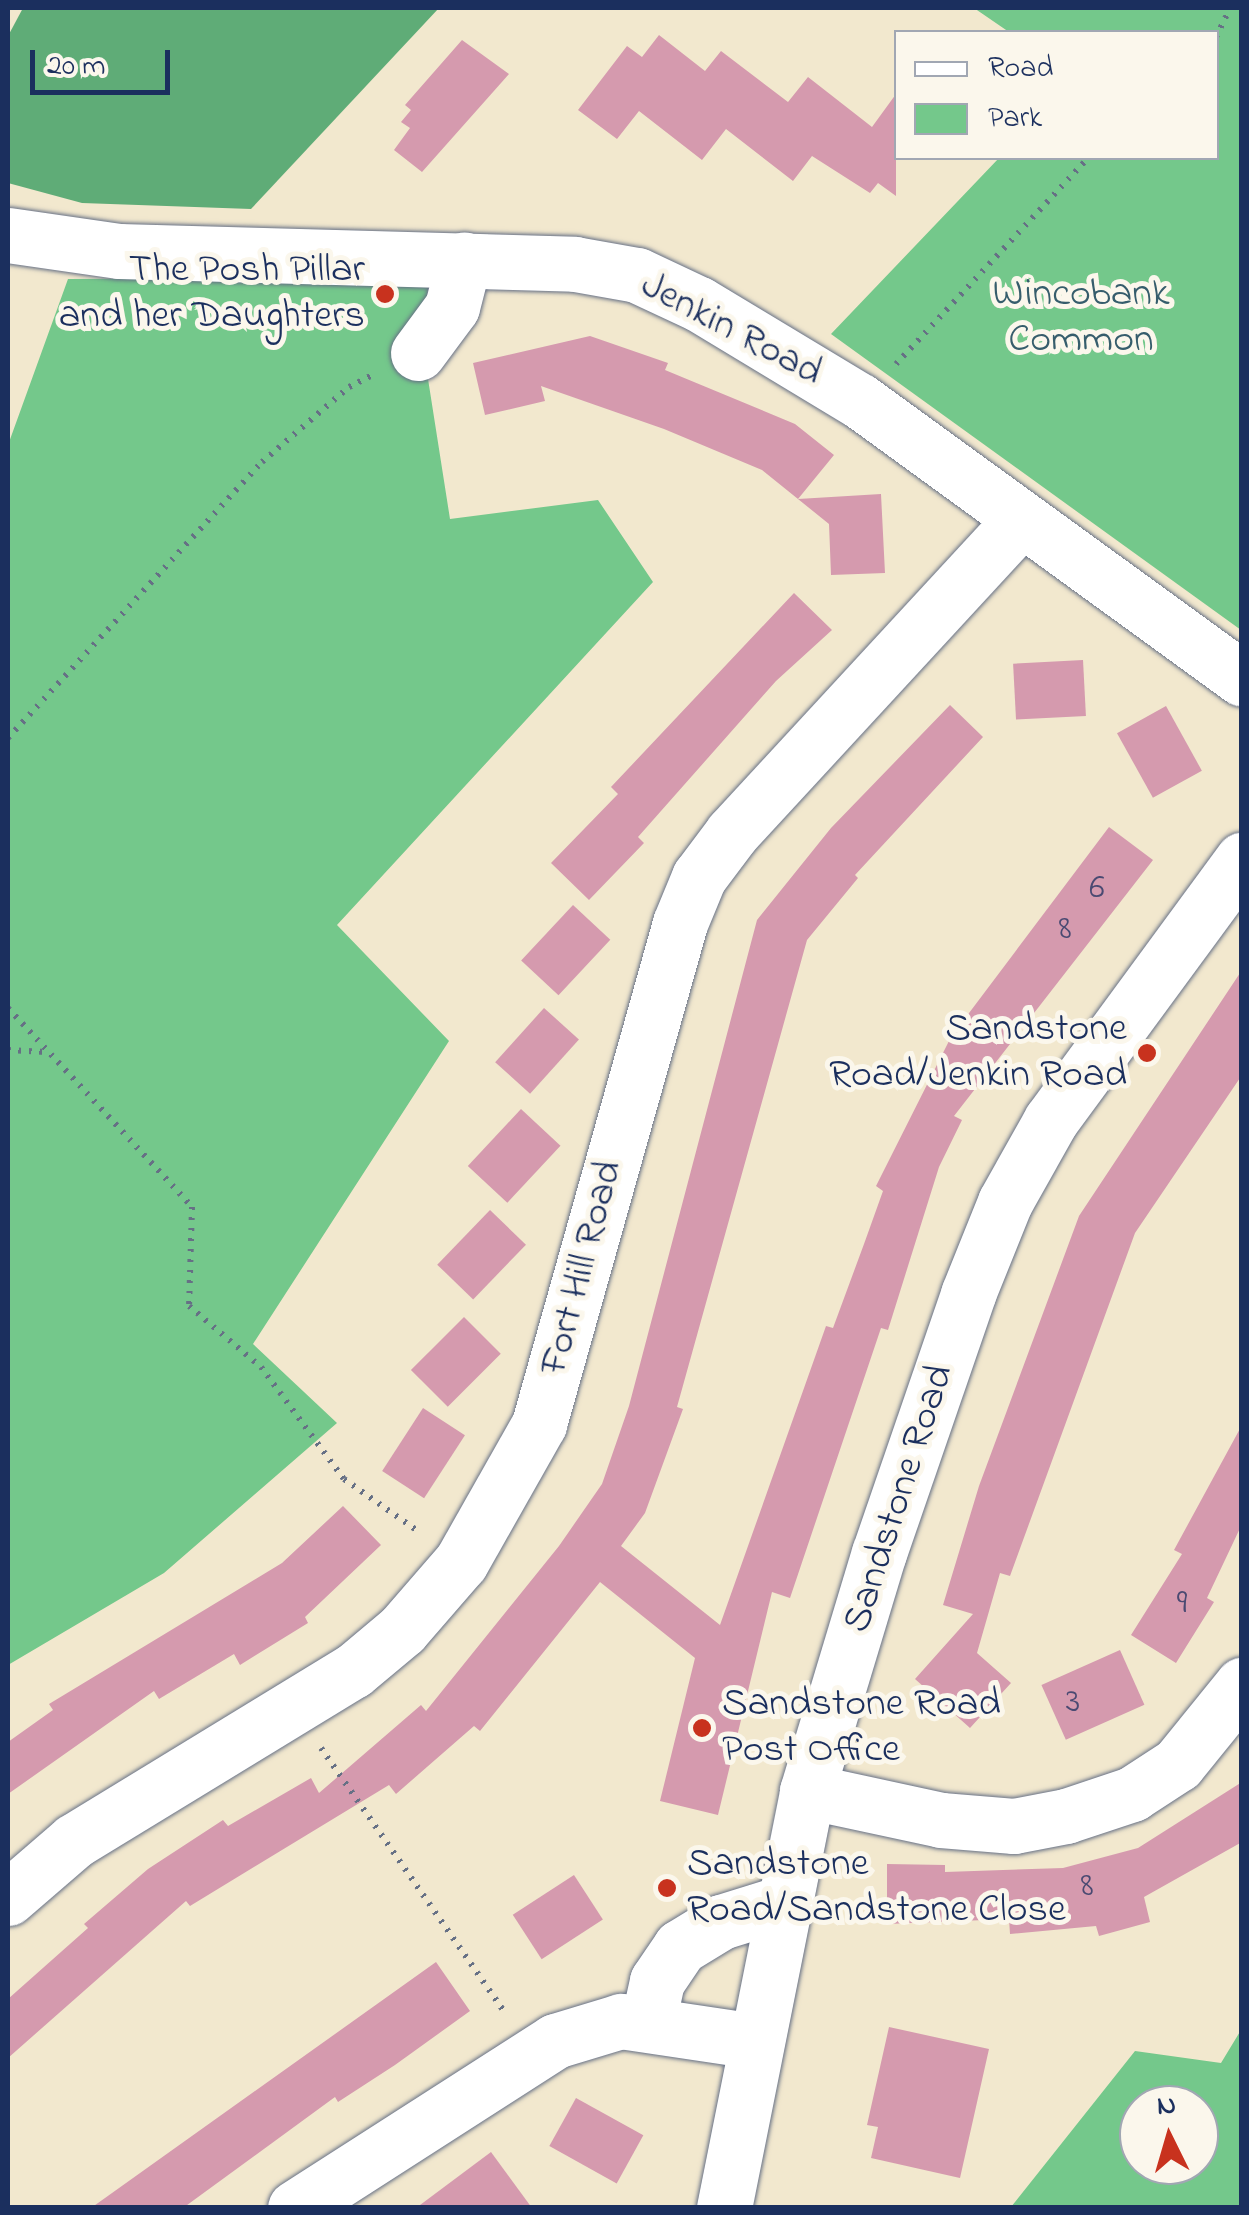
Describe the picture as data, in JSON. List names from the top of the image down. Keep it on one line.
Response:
{"streets":{"street":["Jenkin Road","Fort Hill Road","Sandstone Road"]},"crossings":[["Jenkin Road","Fort Hill Road"]],"parks":["Wincobank Common"],"places":["The Posh Pillar and her Daughters","Sandstone Road/Jenkin Road","Sandstone Road Post Office","Sandstone Road/Sandstone Close"],"house_numbers":["6","8","9","3","8"],"legend":["Road","Park"],"scale_bar":"20 m","north":"top"}
